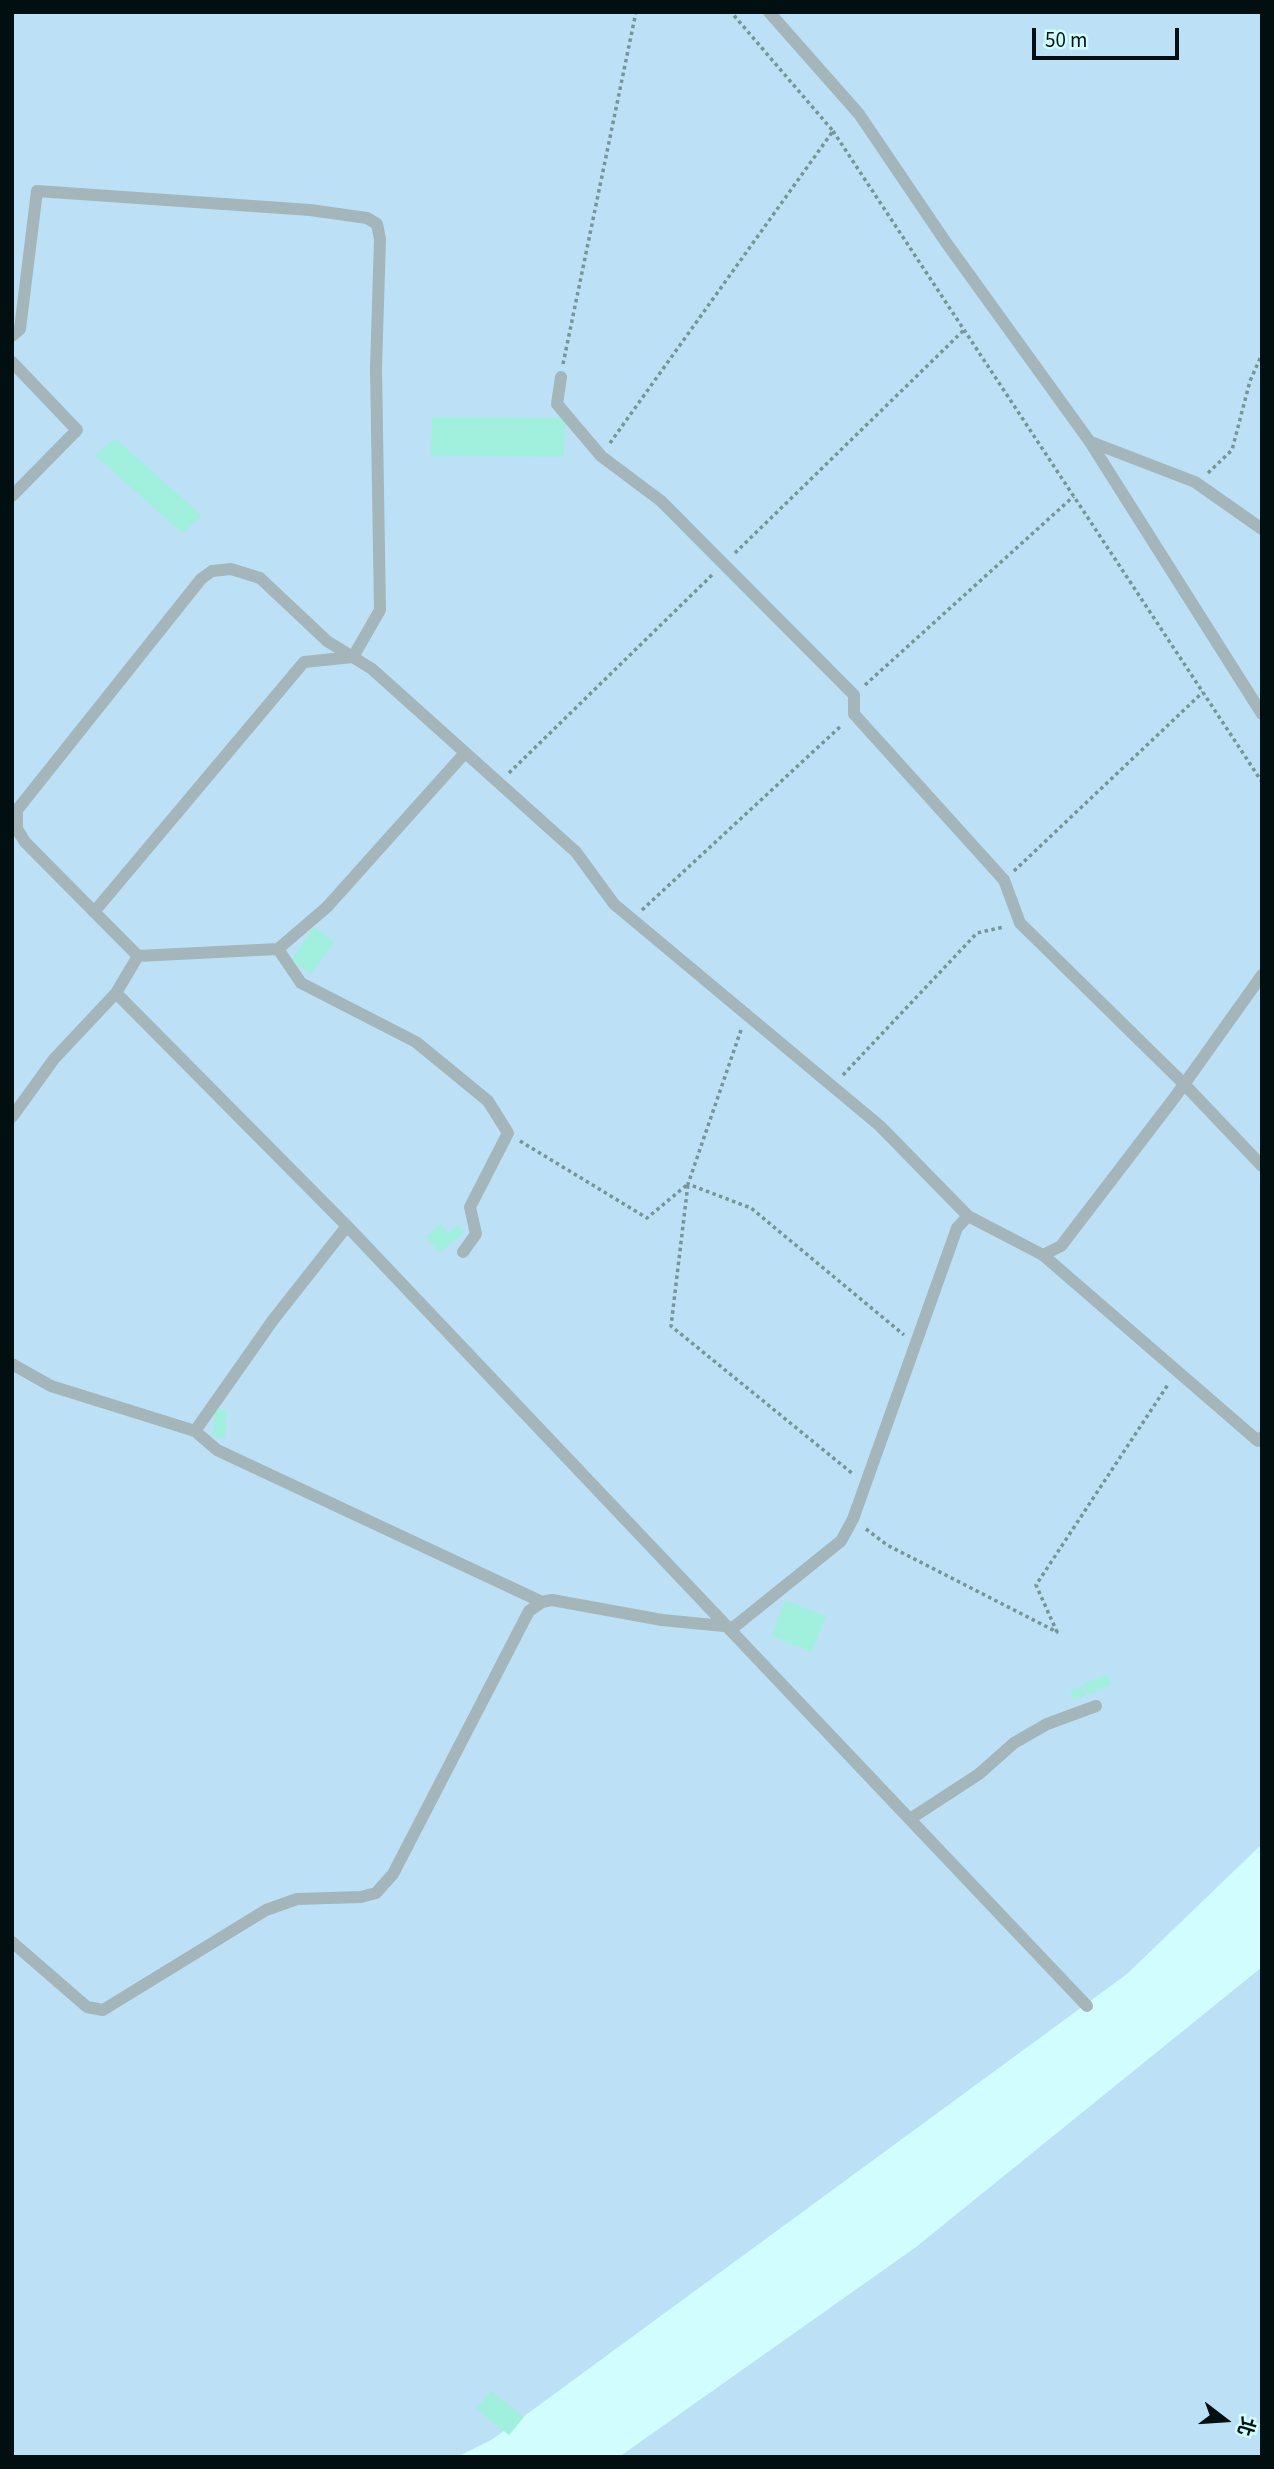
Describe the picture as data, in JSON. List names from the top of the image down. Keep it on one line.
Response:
{"scale_bar":"50 m","north":"right"}
